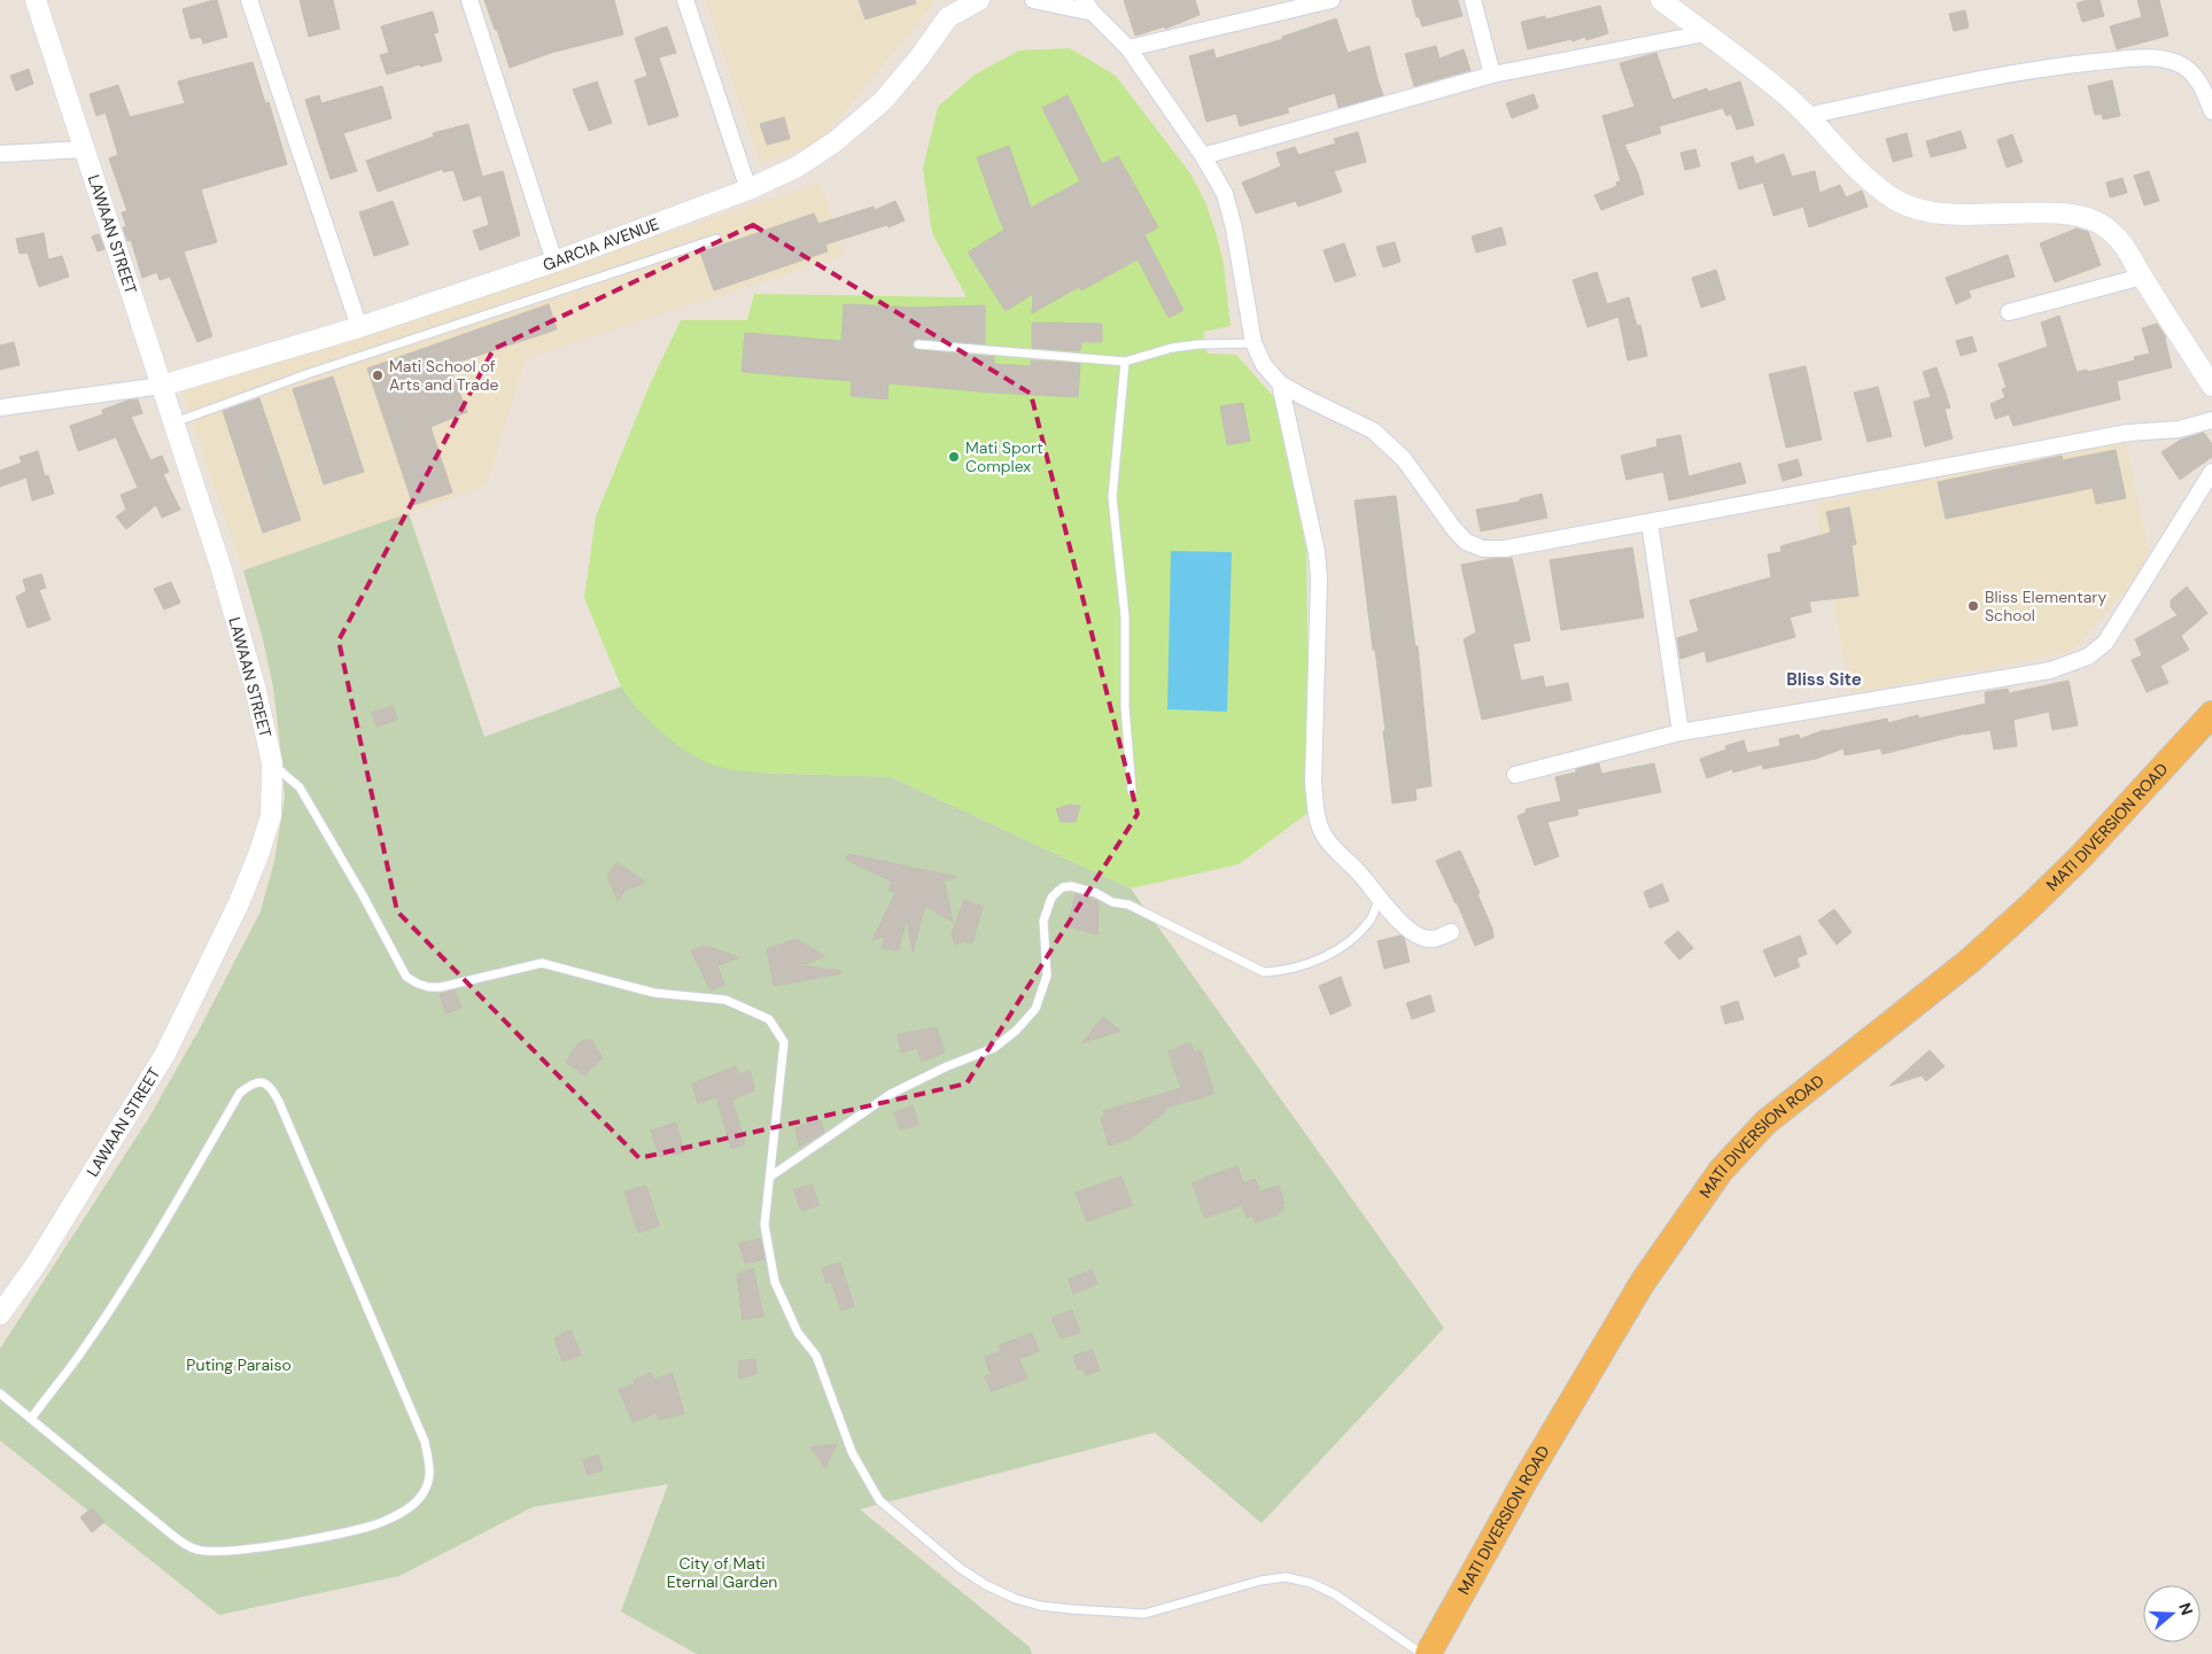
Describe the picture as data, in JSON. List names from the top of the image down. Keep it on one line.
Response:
{"streets":{"highway":["MATI DIVERSION ROAD"],"street":["LAWAAN STREET","GARCIA AVENUE"]},"crossings":[["LAWAAN STREET","GARCIA AVENUE"]],"districts":["Bliss Site"],"parks":["Puting Paraiso","City of Mati Eternal Garden"],"places":["Mati School of Arts and Trade","Mati Sport Complex","Bliss Elementary School"],"north":"right"}
